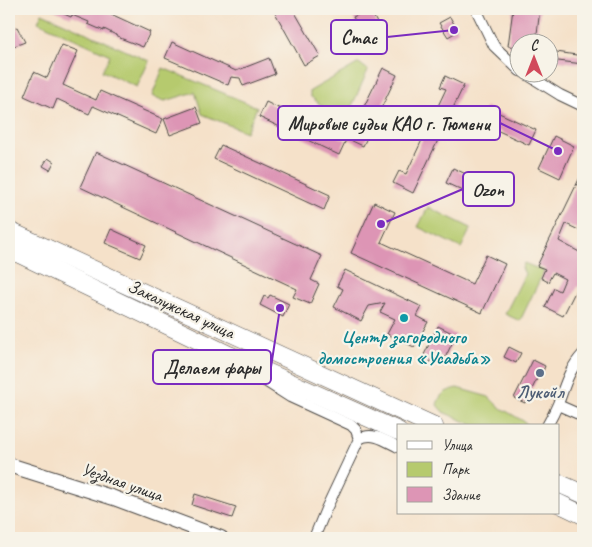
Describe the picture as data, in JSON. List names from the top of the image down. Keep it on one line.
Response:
{"streets":{"highway":["Закалужская улица"],"street":["Уездная улица"]},"places":["Стас","Мировые судьи КАО г. Тюмени","Ozon","Делаем фары","Центр загородного домостроения «Усадьба»","Лукойл"],"legend":["Улица","Парк","Здание"],"north":"top"}
